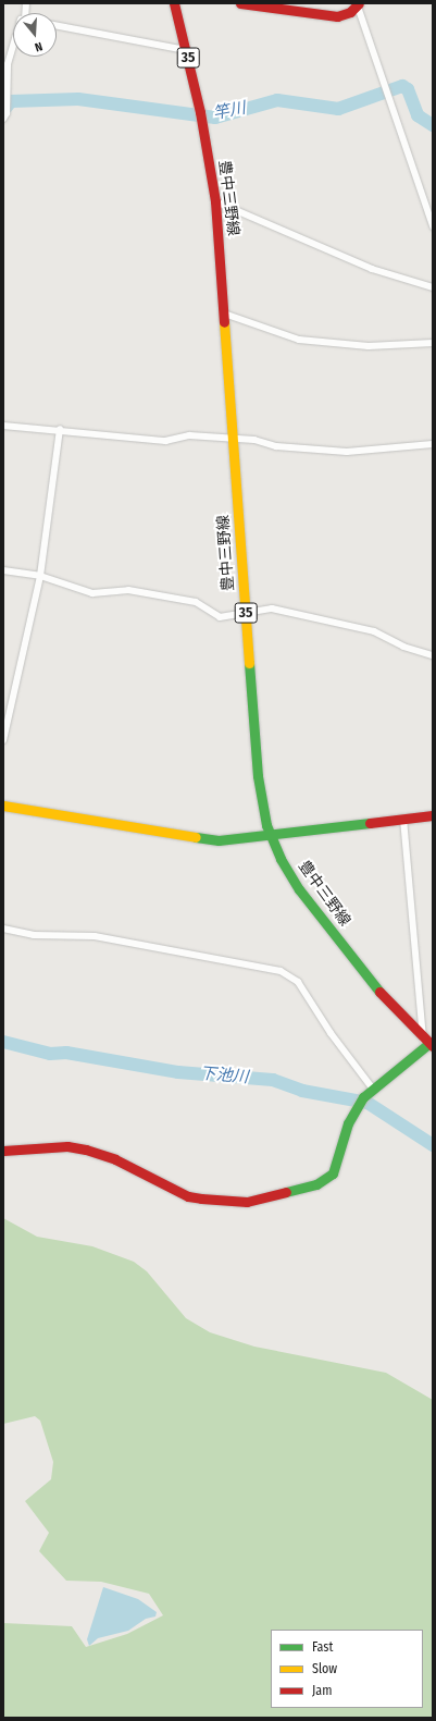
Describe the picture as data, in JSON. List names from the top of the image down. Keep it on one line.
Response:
{"streets":{"main road":["35","豊中三野線"]},"water":["竿川","下池川"],"legend":["Fast","Slow","Jam"],"north":"bottom"}
